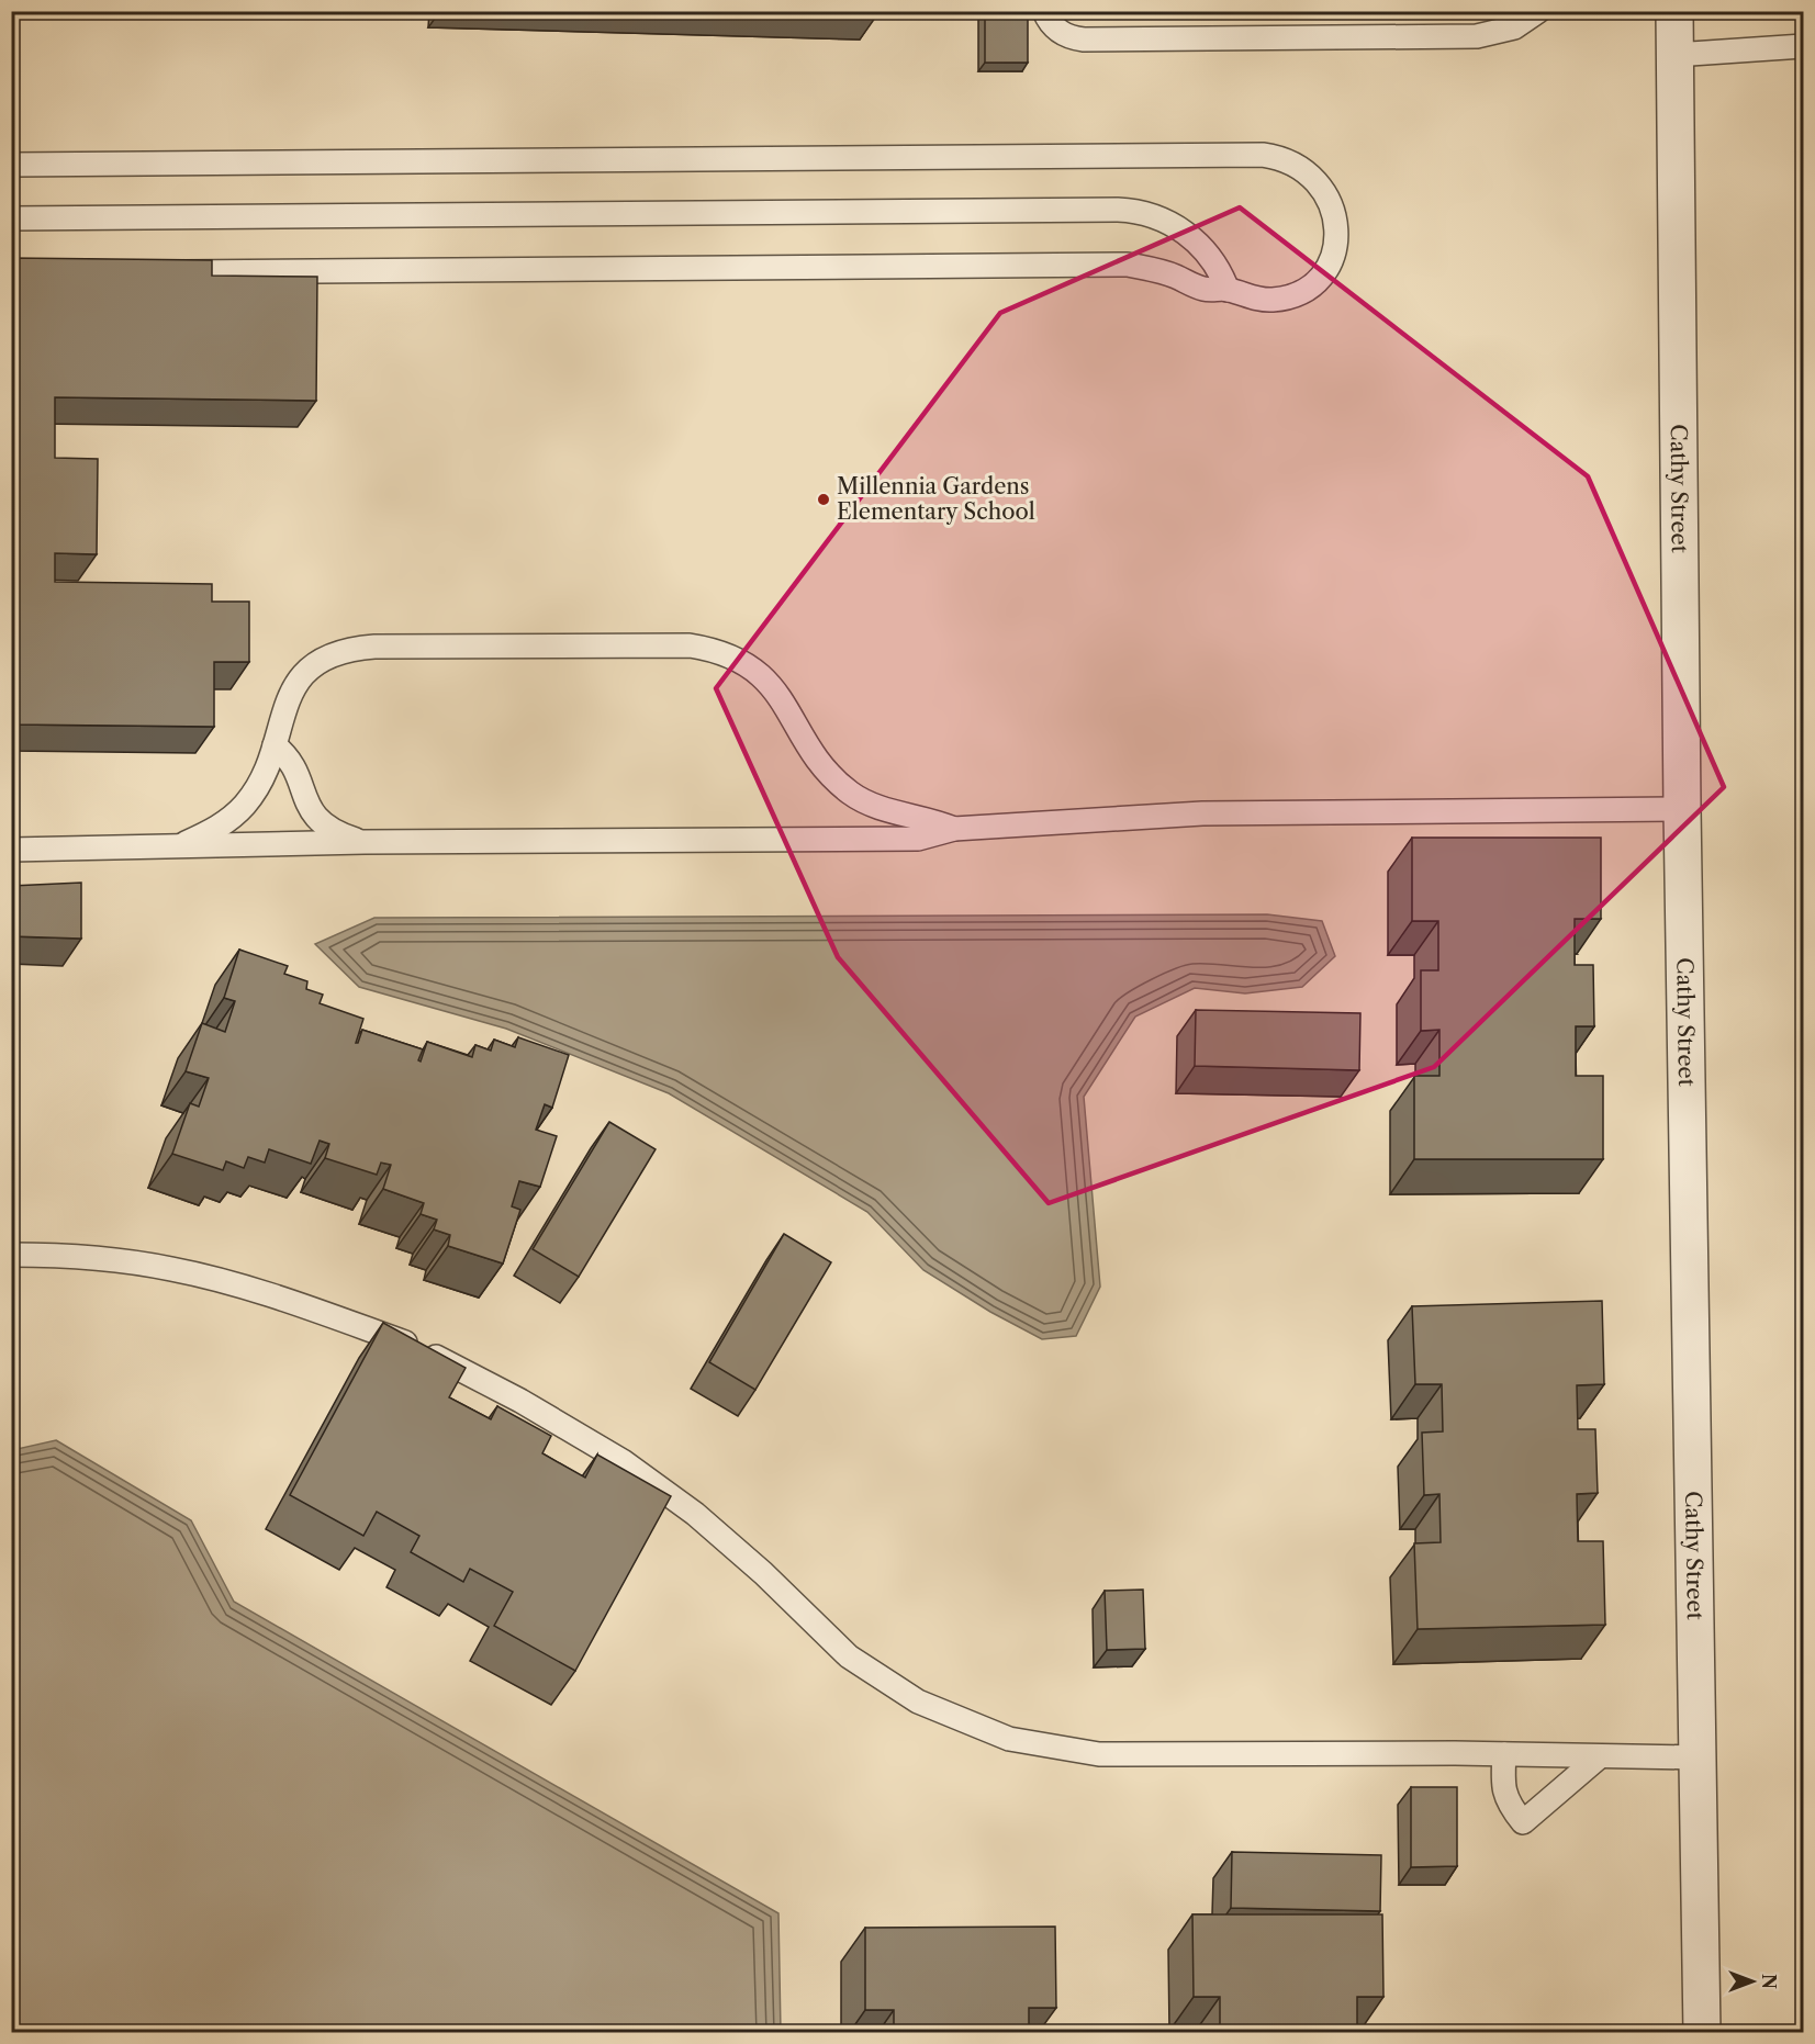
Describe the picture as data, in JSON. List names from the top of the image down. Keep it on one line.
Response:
{"streets":{"street":["Cathy Street"]},"places":["Millennia Gardens Elementary School"],"north":"right"}
